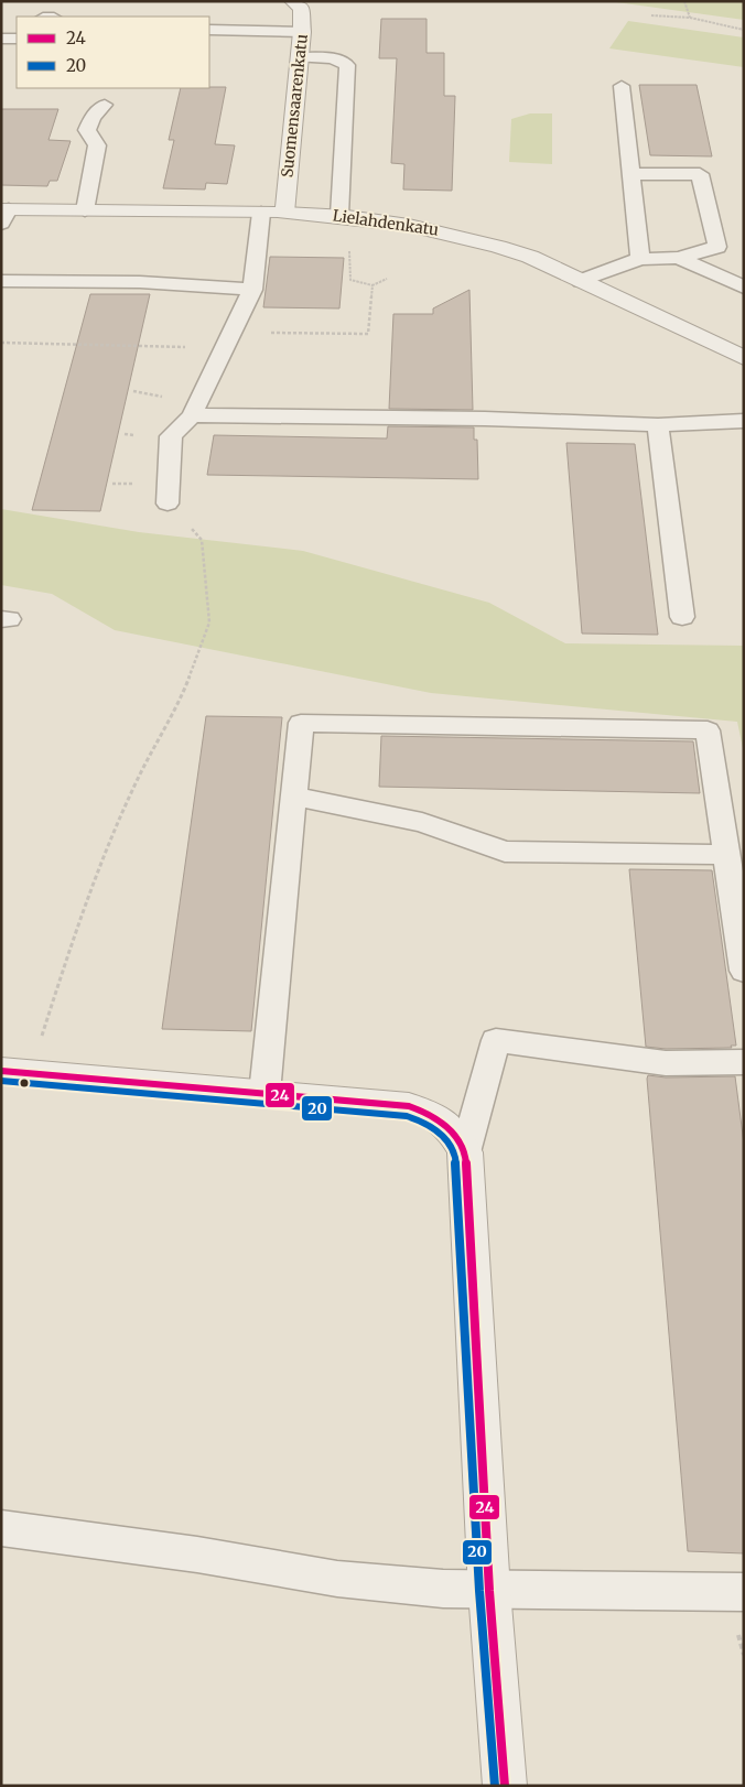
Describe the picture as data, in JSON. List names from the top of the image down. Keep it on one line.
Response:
{"streets":{"street":["Suomensaarenkatu","Lielahdenkatu"]},"crossings":[["Suomensaarenkatu","Lielahdenkatu"]],"lines":["transit line 24","transit line 20"],"legend":["24","20"]}
